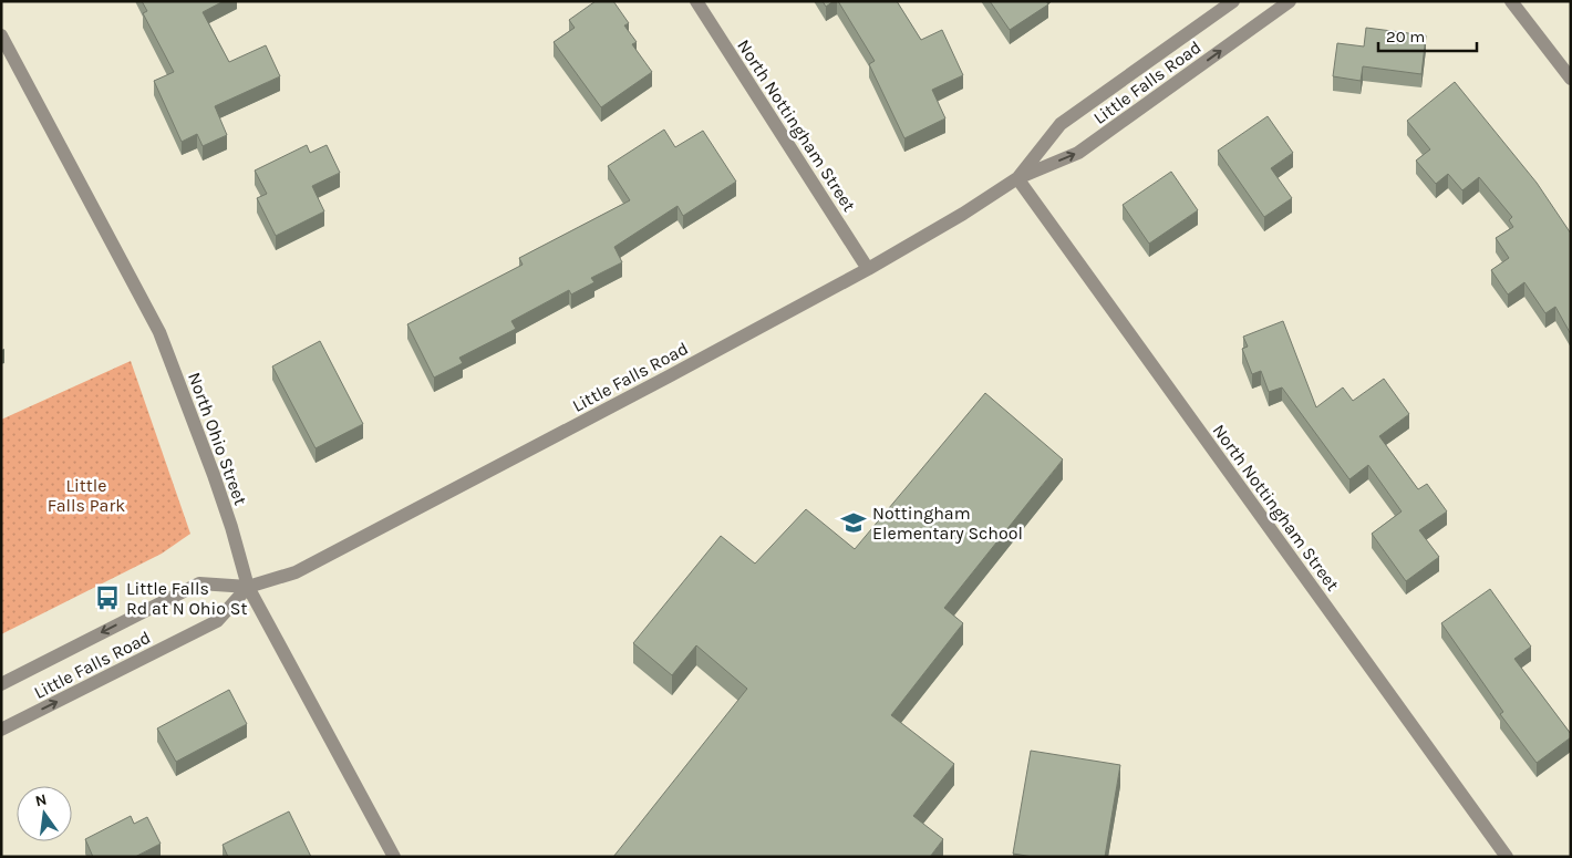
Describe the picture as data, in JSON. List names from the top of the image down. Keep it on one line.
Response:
{"streets":{"street":["Little Falls Road","North Nottingham Street","North Ohio Street"]},"crossings":[["Little Falls Road","North Nottingham Street"],["Little Falls Road","North Ohio Street"]],"parks":["Little Falls Park"],"places":{"school or university":["Nottingham Elementary School"],"bus stop":["Little Falls Rd at N Ohio St"]},"scale_bar":"20 m","north":"top"}
